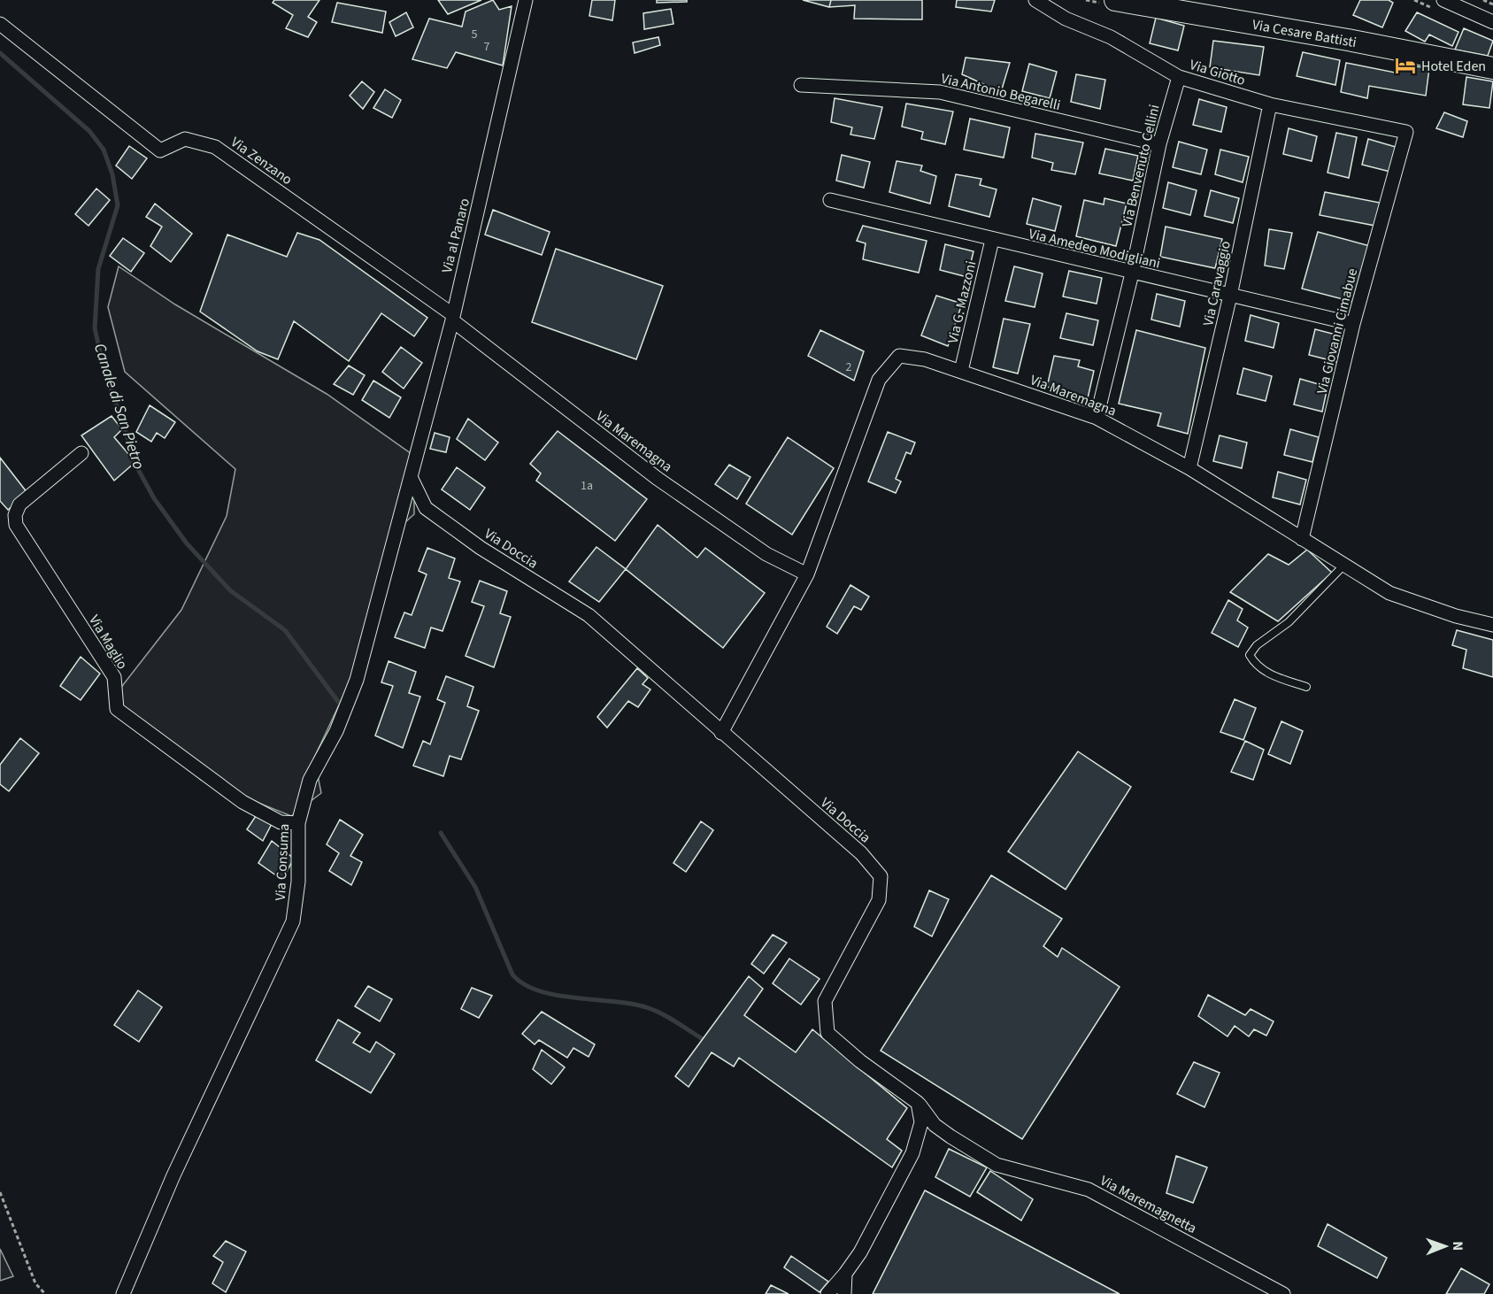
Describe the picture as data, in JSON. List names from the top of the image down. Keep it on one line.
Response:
{"streets":{"main road":["Via Cesare Battisti"],"street":["Via Giotto","Via Antonio Begarelli","Via Zenzano","Via Benvenuto Cellini","Via al Panaro","Via Amedeo Modigliani","Via Caravaggio","Via G. Mazzoni","Via Giovanni Cimabue","Via Maremagna","Via Doccia","Via Maglio","Via Consuma","Via Maremagnetta"]},"crossings":[["Via Giotto","Via Benvenuto Cellini"],["Via Giotto","Via Caravaggio"],["Via Giotto","Via Giovanni Cimabue"],["Via Antonio Begarelli","Via Benvenuto Cellini"],["Via Zenzano","Via al Panaro"],["Via Zenzano","Via Maremagna"],["Via Benvenuto Cellini","Via Amedeo Modigliani"],["Via Benvenuto Cellini","Via Maremagna"],["Via al Panaro","Via Maremagna"],["Via al Panaro","Via Doccia"],["Via al Panaro","Via Consuma"],["Via Amedeo Modigliani","Via Caravaggio"],["Via Amedeo Modigliani","Via G. Mazzoni"],["Via Amedeo Modigliani","Via Giovanni Cimabue"],["Via Caravaggio","Via Maremagna"],["Via G. Mazzoni","Via Maremagna"],["Via Giovanni Cimabue","Via Maremagna"],["Via Maremagna","Via Doccia"],["Via Doccia","Via Consuma"],["Via Doccia","Via Maremagnetta"],["Via Maglio","Via Consuma"]],"water":["Canale di San Pietro"],"places":{"hotel":["Hotel Eden"]},"house_numbers":["5","7","2","1a"],"north":"right"}
